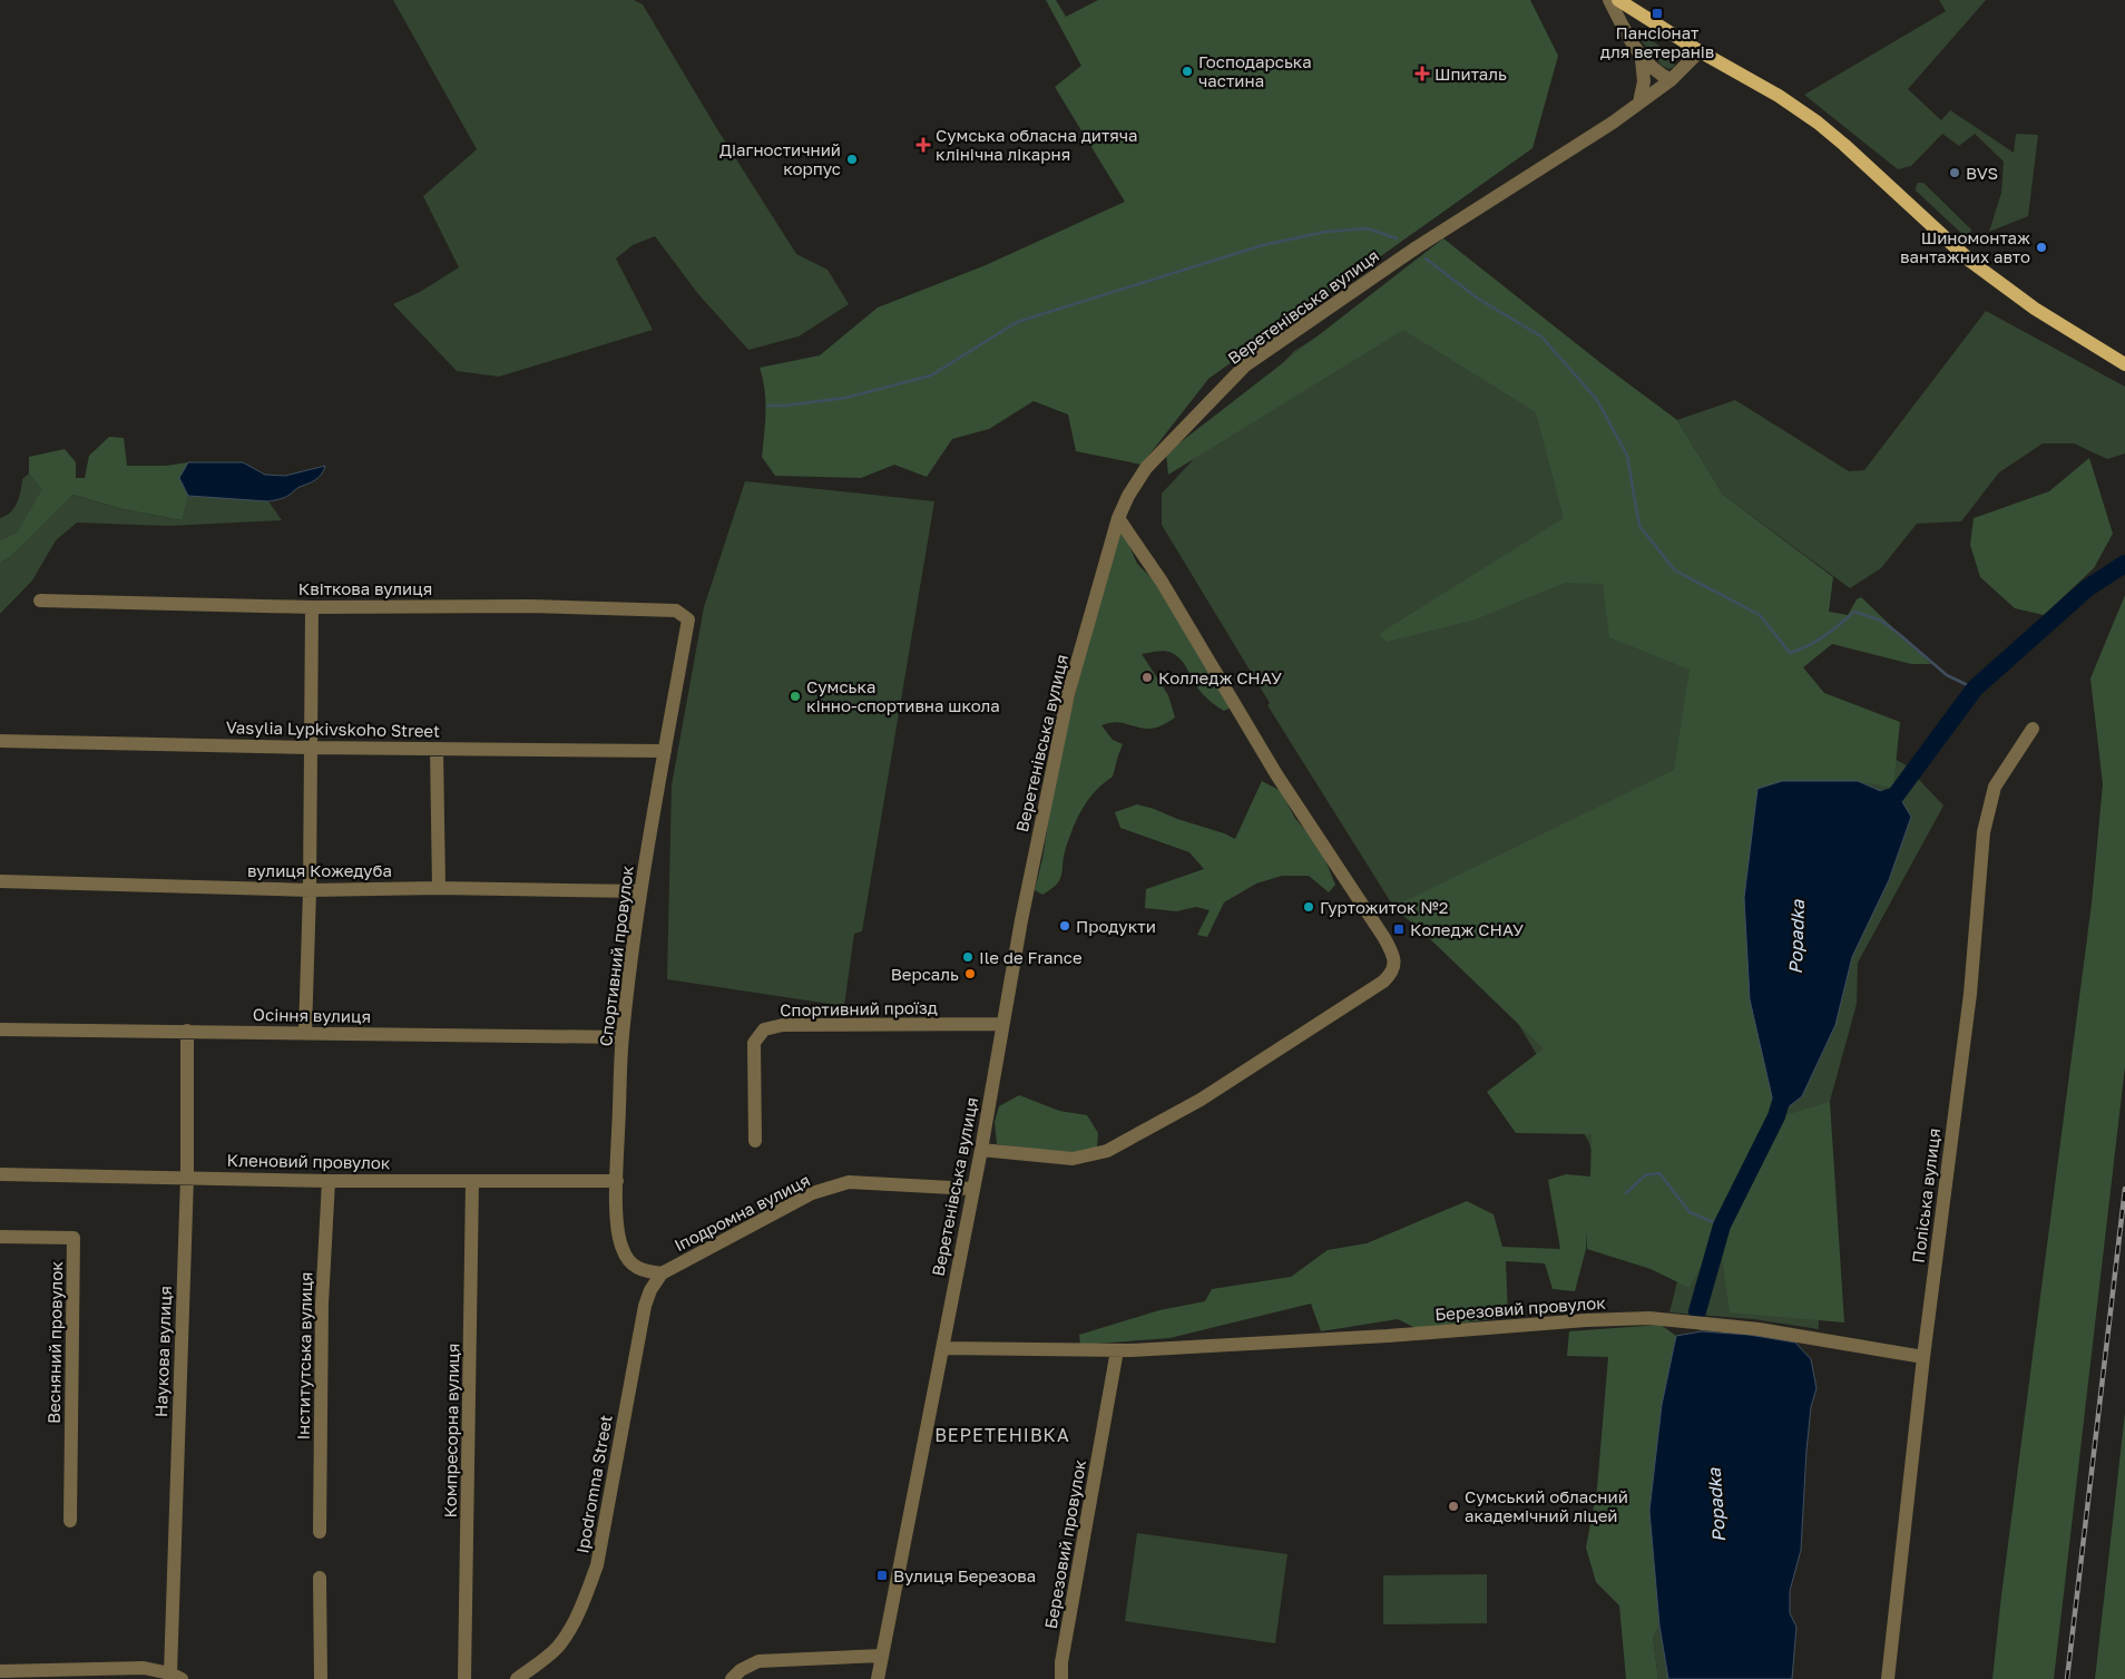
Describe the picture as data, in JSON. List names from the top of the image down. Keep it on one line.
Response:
{"streets":{"street":["Веретенівська вулиця","Квіткова вулиця","Vasylia Lypkivskoho Street","вулиця Кожедуба","Спортивний провулок","Спортивний проїзд","Осіння вулиця","Кленовий провулок","Поліська вулиця","Іподромна вулиця","Березовий провулок","Весняний провулок","Наукова вулиця","Інститутська вулиця","Компресорна вулиця","Ipodromna Street"]},"crossings":[["Веретенівська вулиця","Спортивний проїзд"],["Веретенівська вулиця","Іподромна вулиця"],["Веретенівська вулиця","Березовий провулок"],["Квіткова вулиця","Спортивний провулок"],["Vasylia Lypkivskoho Street","Спортивний провулок"],["вулиця Кожедуба","Спортивний провулок"],["Спортивний провулок","Осіння вулиця"],["Спортивний провулок","Кленовий провулок"],["Спортивний провулок","Іподромна вулиця"],["Спортивний провулок","Ipodromna Street"],["Осіння вулиця","Наукова вулиця"],["Кленовий провулок","Наукова вулиця"],["Кленовий провулок","Інститутська вулиця"],["Кленовий провулок","Компресорна вулиця"],["Поліська вулиця","Березовий провулок"],["Іподромна вулиця","Ipodromna Street"]],"districts":["ВЕРЕТЕНІВКА"],"water":["Popadka"],"places":{"transit":["Пансіонат для ветеранів","Коледж СНАУ","Вулиця Березова"],"other":["Господарська частина","Діагностичний корпус","BVS","Шиномонтаж вантажних авто","Колледж СНАУ","Сумська кінно-спортивна школа","Гуртожиток №2","Продукти","Ile de France","Версаль","Сумський обласний академічний ліцей"],"health":["Шпиталь","Сумська обласна дитяча клінічна лікарня"]}}
